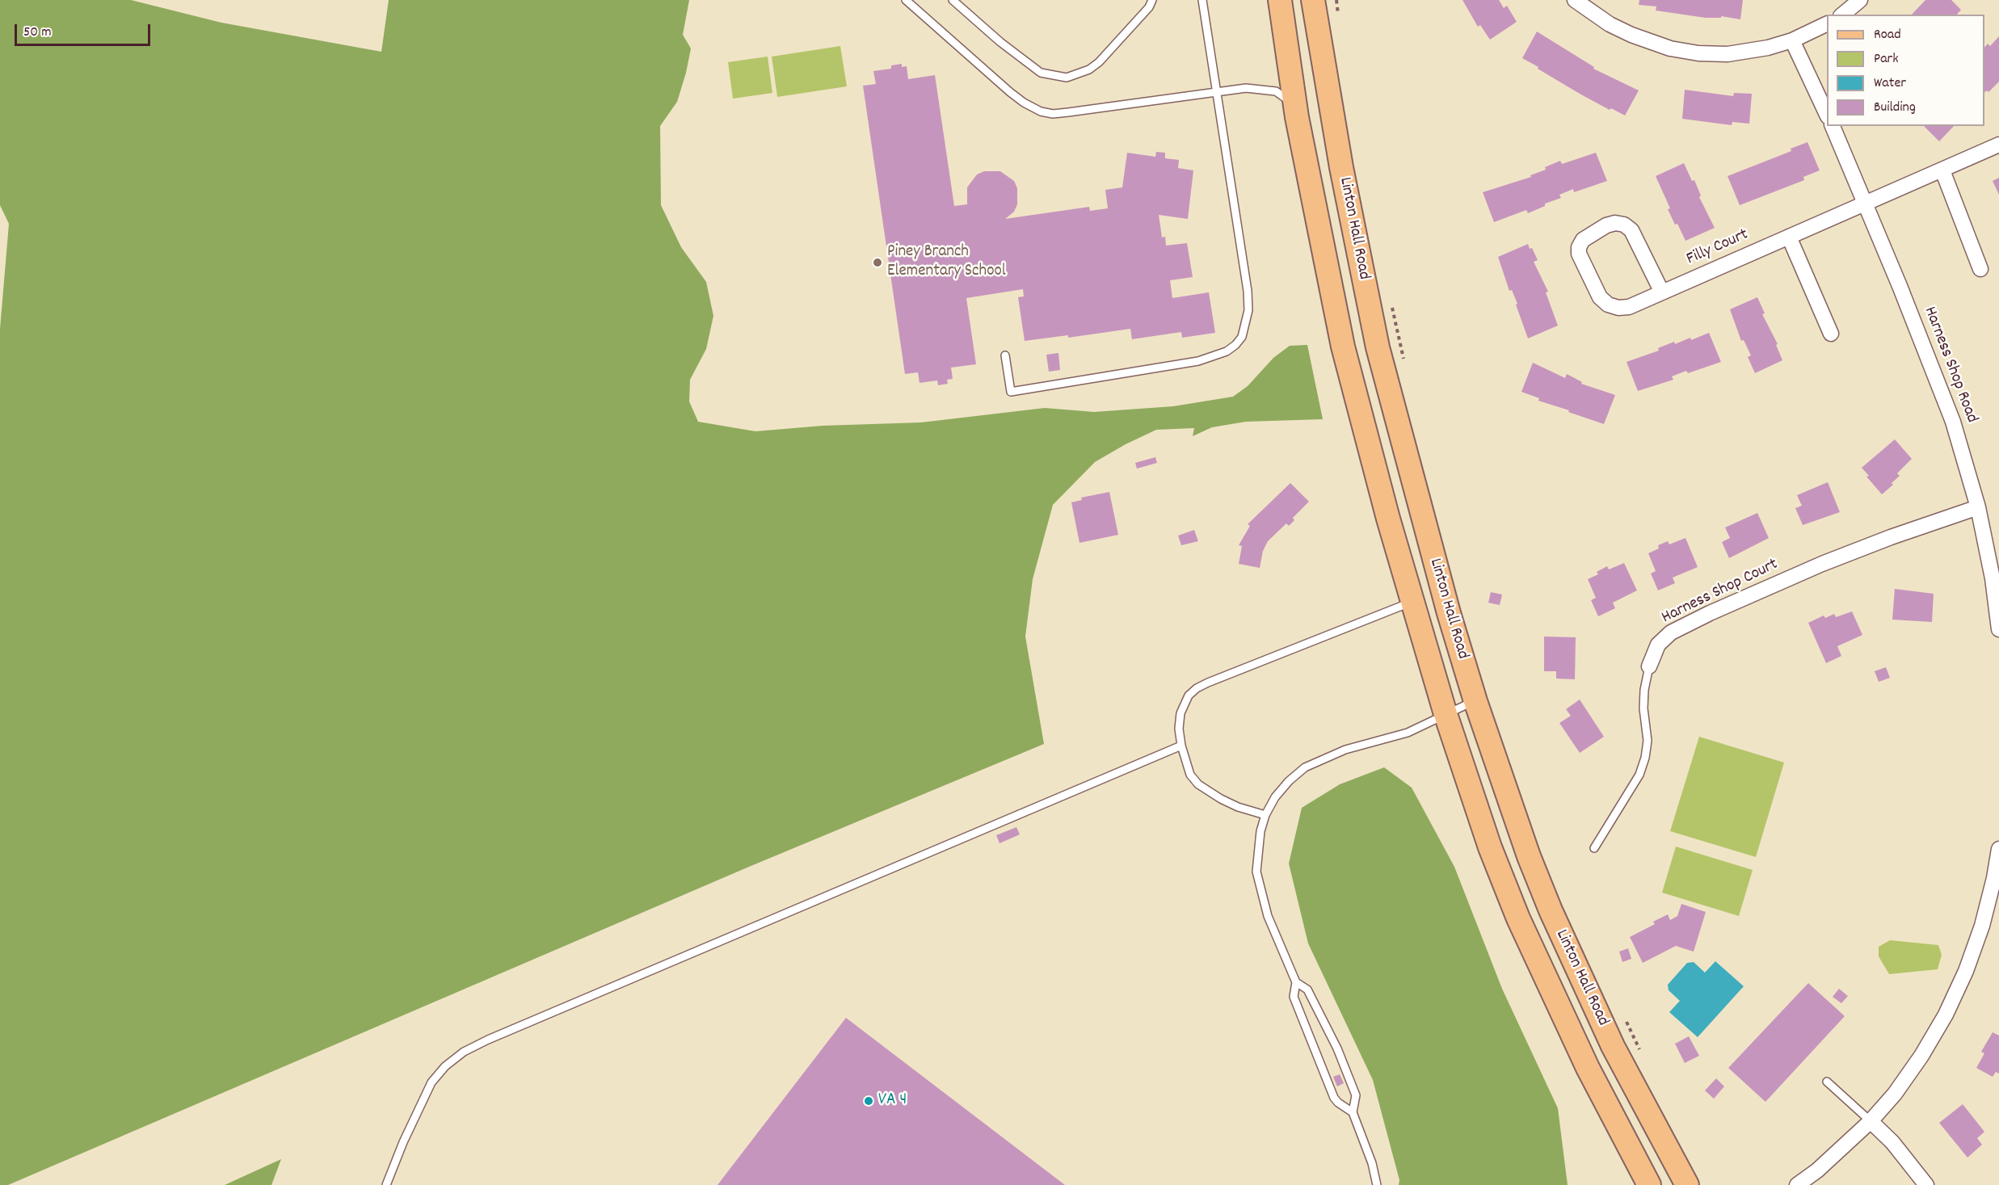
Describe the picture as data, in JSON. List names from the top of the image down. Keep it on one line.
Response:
{"streets":{"main road":["Linton Hall Road"],"street":["Filly Court","Harness Shop Road","Harness Shop Court"]},"crossings":[["Filly Court","Harness Shop Road"],["Harness Shop Road","Harness Shop Court"]],"places":["Piney Branch Elementary School","VA 4"],"legend":["Road","Park","Water","Building"],"scale_bar":"50 m"}
